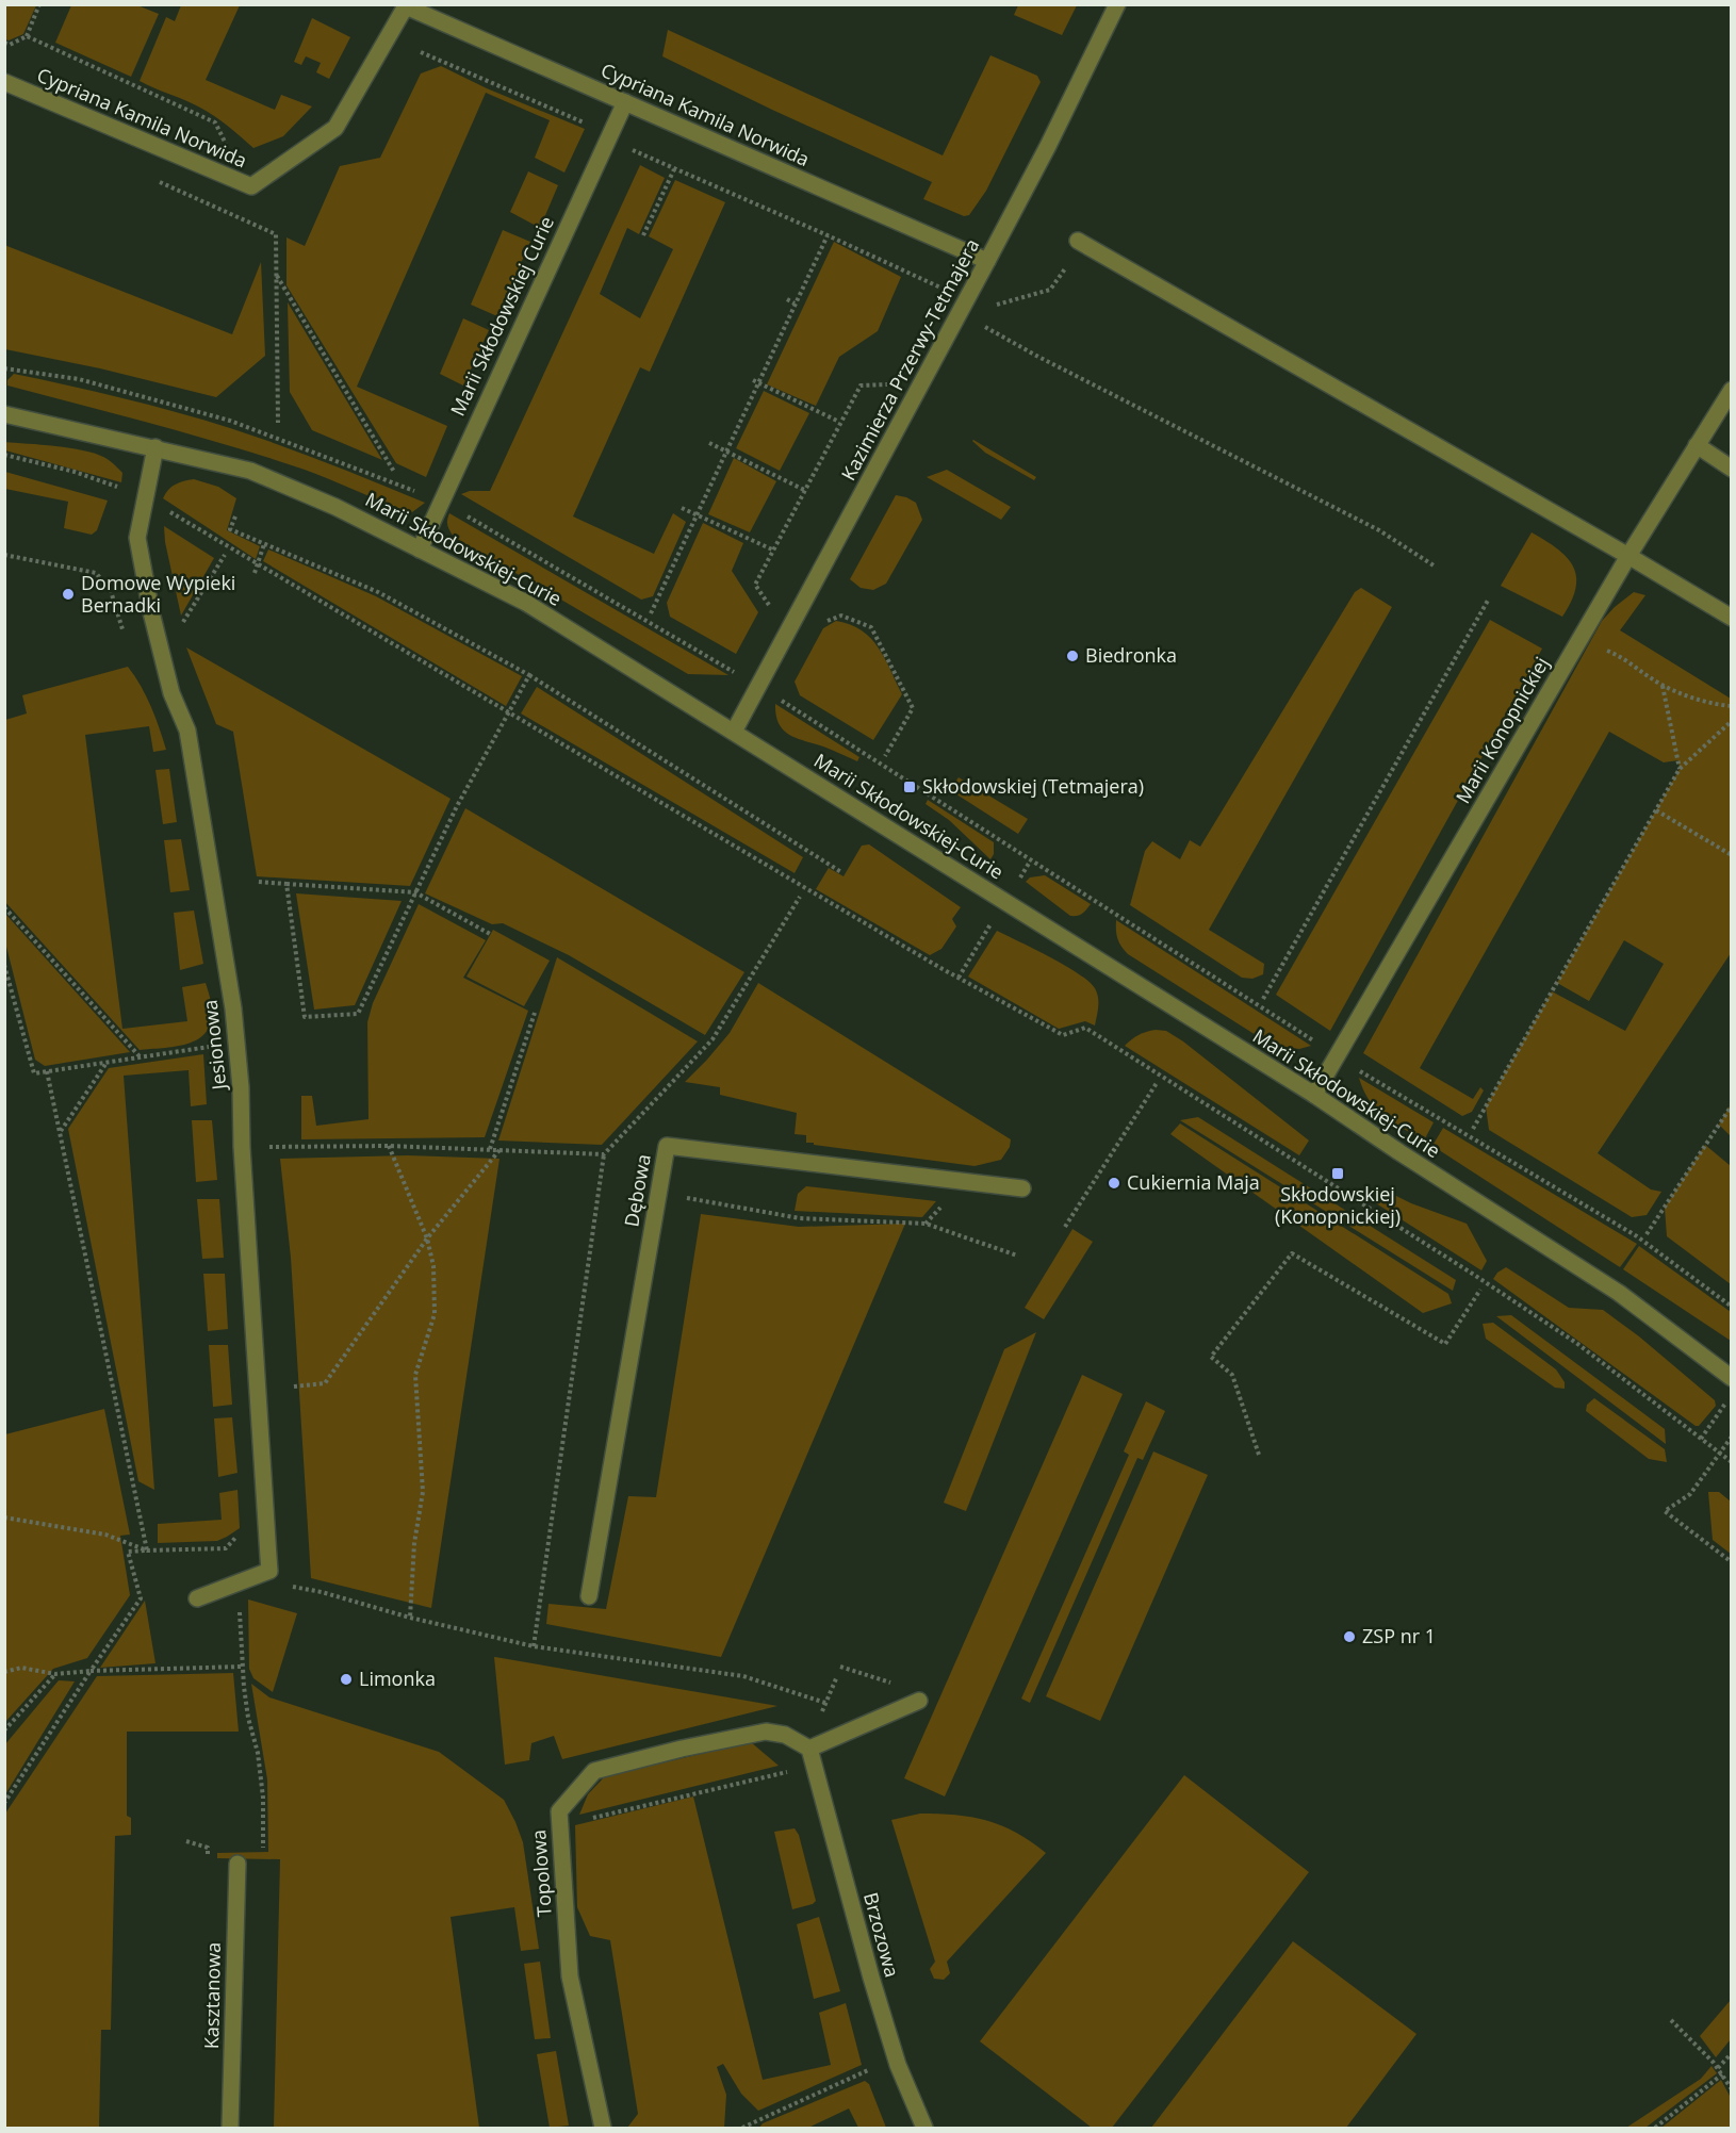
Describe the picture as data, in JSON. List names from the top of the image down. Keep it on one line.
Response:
{"streets":{"street":["Cypriana Kamila Norwida","Marii Skłodowskiej Curie","Kazimierza Przerwy-Tetmajera","Marii Skłodowskiej-Curie","Marii Konopnickiej","Jesionowa","Dębowa","Topolowa","Brzozowa","Kasztanowa"]},"crossings":[["Cypriana Kamila Norwida","Marii Skłodowskiej Curie"],["Cypriana Kamila Norwida","Kazimierza Przerwy-Tetmajera"],["Marii Skłodowskiej Curie","Marii Skłodowskiej-Curie"],["Kazimierza Przerwy-Tetmajera","Marii Skłodowskiej-Curie"],["Marii Skłodowskiej-Curie","Marii Konopnickiej"],["Marii Skłodowskiej-Curie","Jesionowa"],["Topolowa","Brzozowa"]],"places":{"other":["Domowe Wypieki Bernadki","Biedronka","Cukiernia Maja","ZSP nr 1","Limonka"],"transit":["Skłodowskiej (Tetmajera)","Skłodowskiej (Konopnickiej)"]}}
